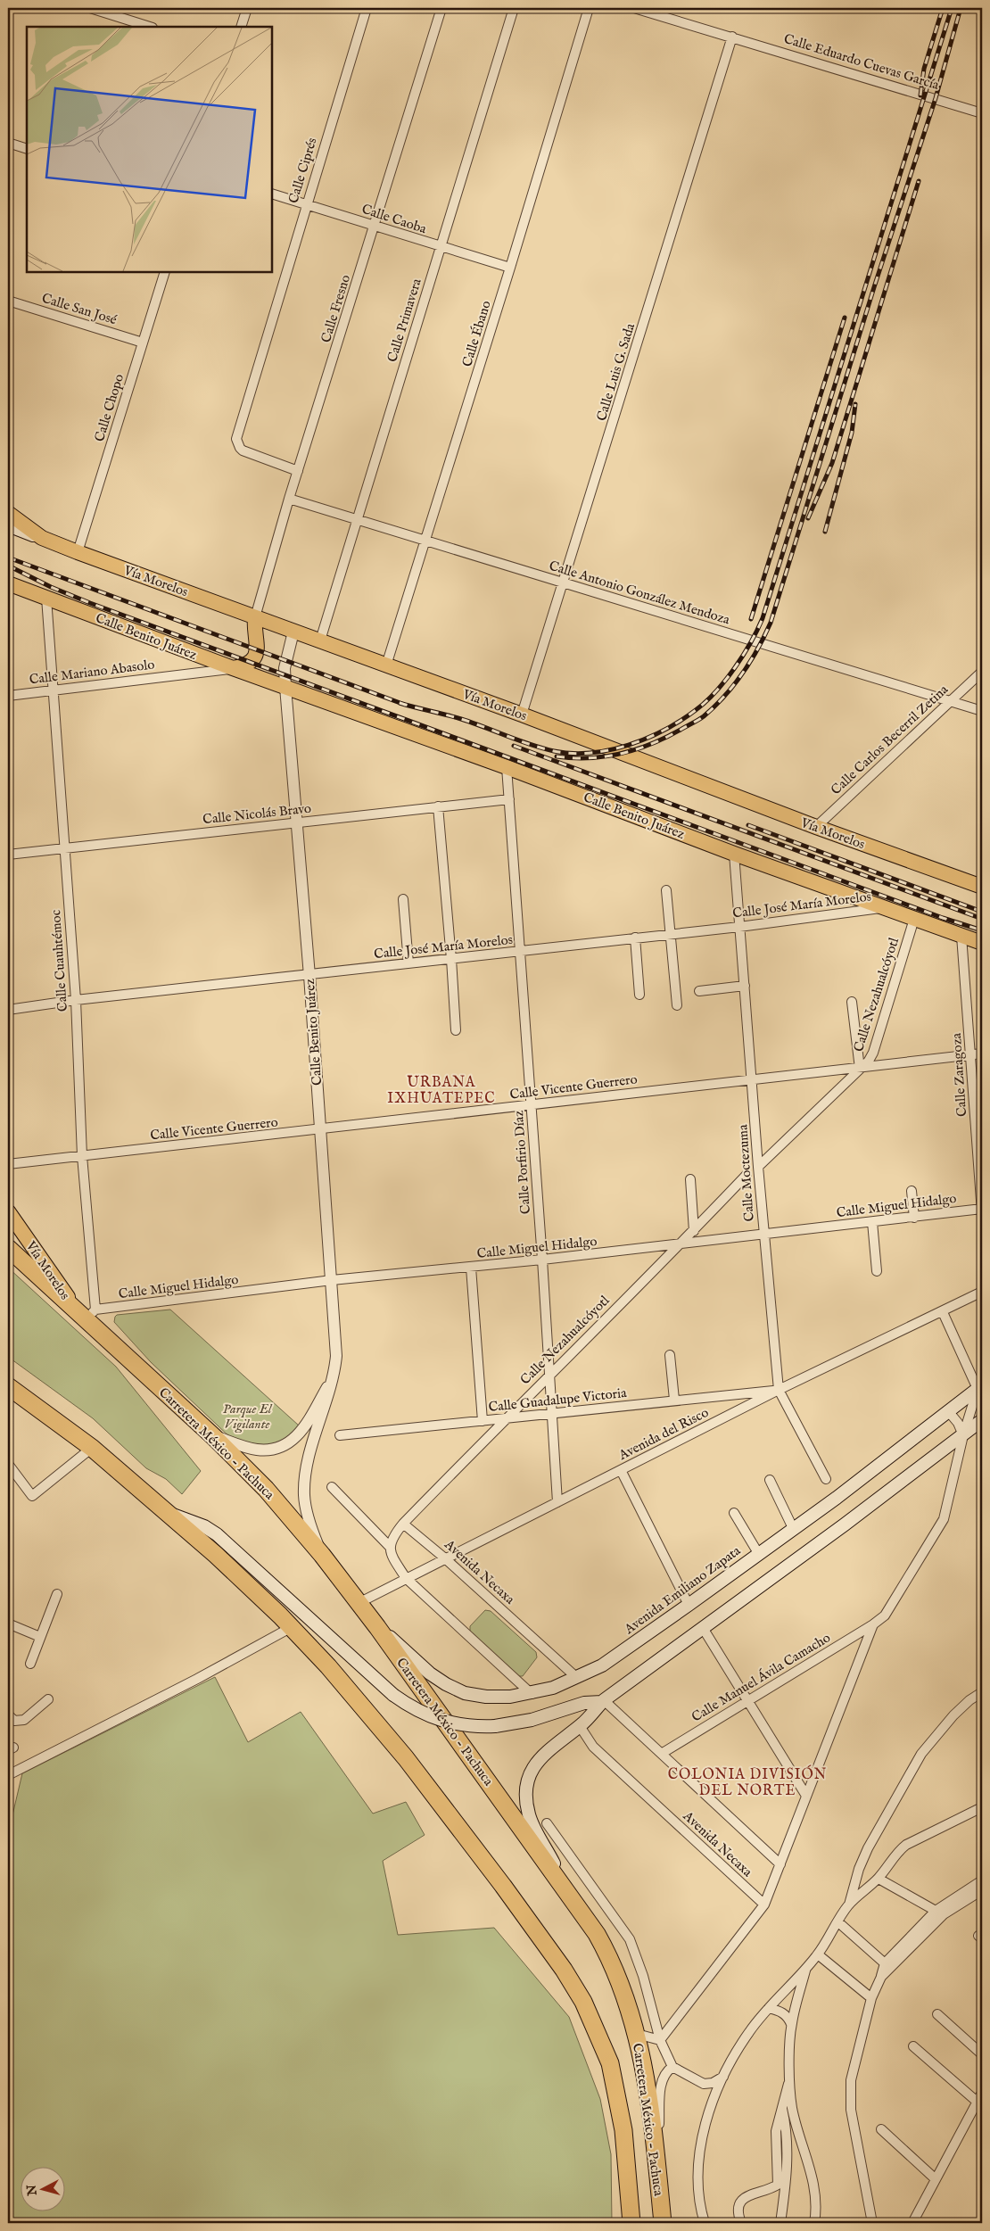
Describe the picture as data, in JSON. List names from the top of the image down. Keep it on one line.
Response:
{"streets":{"highway":["Carretera México - Pachuca"],"main road":["Vía Morelos","Calle Benito Juárez","Avenida Emiliano Zapata"],"street":["Calle Eduardo Cuevas García","Calle Ciprés","Calle Caoba","Calle San José","Calle Fresno","Calle Primavera","Calle Ébano","Calle Luis G. Sada","Calle Chopo","Calle Antonio González Mendoza","Calle Mariano Abasolo","Calle Carlos Becerril Zetina","Calle Nicolás Bravo","Calle José María Morelos","Calle Cuauhtémoc","Calle Nezahualcóyotl","Calle Zaragoza","Calle Vicente Guerrero","Calle Porfirio Díaz","Calle Moctezuma","Calle Miguel Hidalgo","Calle Guadalupe Victoria","Avenida del Risco","Avenida Necaxa","Calle Manuel Ávila Camacho"]},"crossings":[["Calle Eduardo Cuevas García","Calle Luis G. Sada"],["Calle Ciprés","Calle Caoba"],["Calle Ciprés","Calle Fresno"],["Calle Caoba","Calle Fresno"],["Calle Caoba","Calle Primavera"],["Calle Caoba","Calle Ébano"],["Calle San José","Calle Chopo"],["Calle Fresno","Vía Morelos"],["Calle Fresno","Calle Antonio González Mendoza"],["Calle Primavera","Vía Morelos"],["Calle Primavera","Calle Antonio González Mendoza"],["Calle Ébano","Vía Morelos"],["Calle Ébano","Calle Antonio González Mendoza"],["Calle Luis G. Sada","Vía Morelos"],["Calle Luis G. Sada","Calle Antonio González Mendoza"],["Calle Chopo","Vía Morelos"],["Vía Morelos","Calle Benito Juárez"],["Vía Morelos","Calle Carlos Becerril Zetina"],["Vía Morelos","Carretera México - Pachuca"],["Calle Antonio González Mendoza","Calle Carlos Becerril Zetina"],["Calle Benito Juárez","Calle Mariano Abasolo"],["Calle Benito Juárez","Calle Nicolás Bravo"],["Calle Benito Juárez","Calle José María Morelos"],["Calle Benito Juárez","Calle Cuauhtémoc"],["Calle Benito Juárez","Calle Nezahualcóyotl"],["Calle Benito Juárez","Calle Zaragoza"],["Calle Benito Juárez","Calle Vicente Guerrero"],["Calle Benito Juárez","Calle Porfirio Díaz"],["Calle Benito Juárez","Calle Moctezuma"],["Calle Benito Juárez","Calle Miguel Hidalgo"],["Calle Benito Juárez","Carretera México - Pachuca"],["Calle Mariano Abasolo","Calle Cuauhtémoc"],["Calle Nicolás Bravo","Calle Cuauhtémoc"],["Calle Nicolás Bravo","Calle Porfirio Díaz"],["Calle José María Morelos","Calle Cuauhtémoc"],["Calle José María Morelos","Calle Porfirio Díaz"],["Calle José María Morelos","Calle Moctezuma"],["Calle Cuauhtémoc","Calle Vicente Guerrero"],["Calle Cuauhtémoc","Calle Miguel Hidalgo"],["Calle Cuauhtémoc","Carretera México - Pachuca"],["Calle Nezahualcóyotl","Calle Vicente Guerrero"],["Calle Nezahualcóyotl","Calle Porfirio Díaz"],["Calle Nezahualcóyotl","Calle Moctezuma"],["Calle Nezahualcóyotl","Calle Miguel Hidalgo"],["Calle Nezahualcóyotl","Calle Guadalupe Victoria"],["Calle Nezahualcóyotl","Avenida Necaxa"],["Calle Zaragoza","Calle Vicente Guerrero"],["Calle Zaragoza","Calle Miguel Hidalgo"],["Calle Vicente Guerrero","Calle Porfirio Díaz"],["Calle Vicente Guerrero","Calle Moctezuma"],["Calle Porfirio Díaz","Calle Miguel Hidalgo"],["Calle Porfirio Díaz","Calle Guadalupe Victoria"],["Calle Porfirio Díaz","Avenida del Risco"],["Calle Moctezuma","Calle Miguel Hidalgo"],["Calle Moctezuma","Calle Guadalupe Victoria"],["Calle Moctezuma","Avenida del Risco"],["Calle Miguel Hidalgo","Carretera México - Pachuca"],["Calle Guadalupe Victoria","Avenida del Risco"],["Avenida del Risco","Carretera México - Pachuca"],["Avenida del Risco","Avenida Necaxa"],["Carretera México - Pachuca","Avenida Emiliano Zapata"],["Avenida Necaxa","Avenida Emiliano Zapata"],["Avenida Necaxa","Calle Manuel Ávila Camacho"]],"districts":["URBANA IXHUATEPEC","COLONIA DIVISIÓN DEL NORTE"],"parks":["Parque El Vigilante"],"north":"left"}
